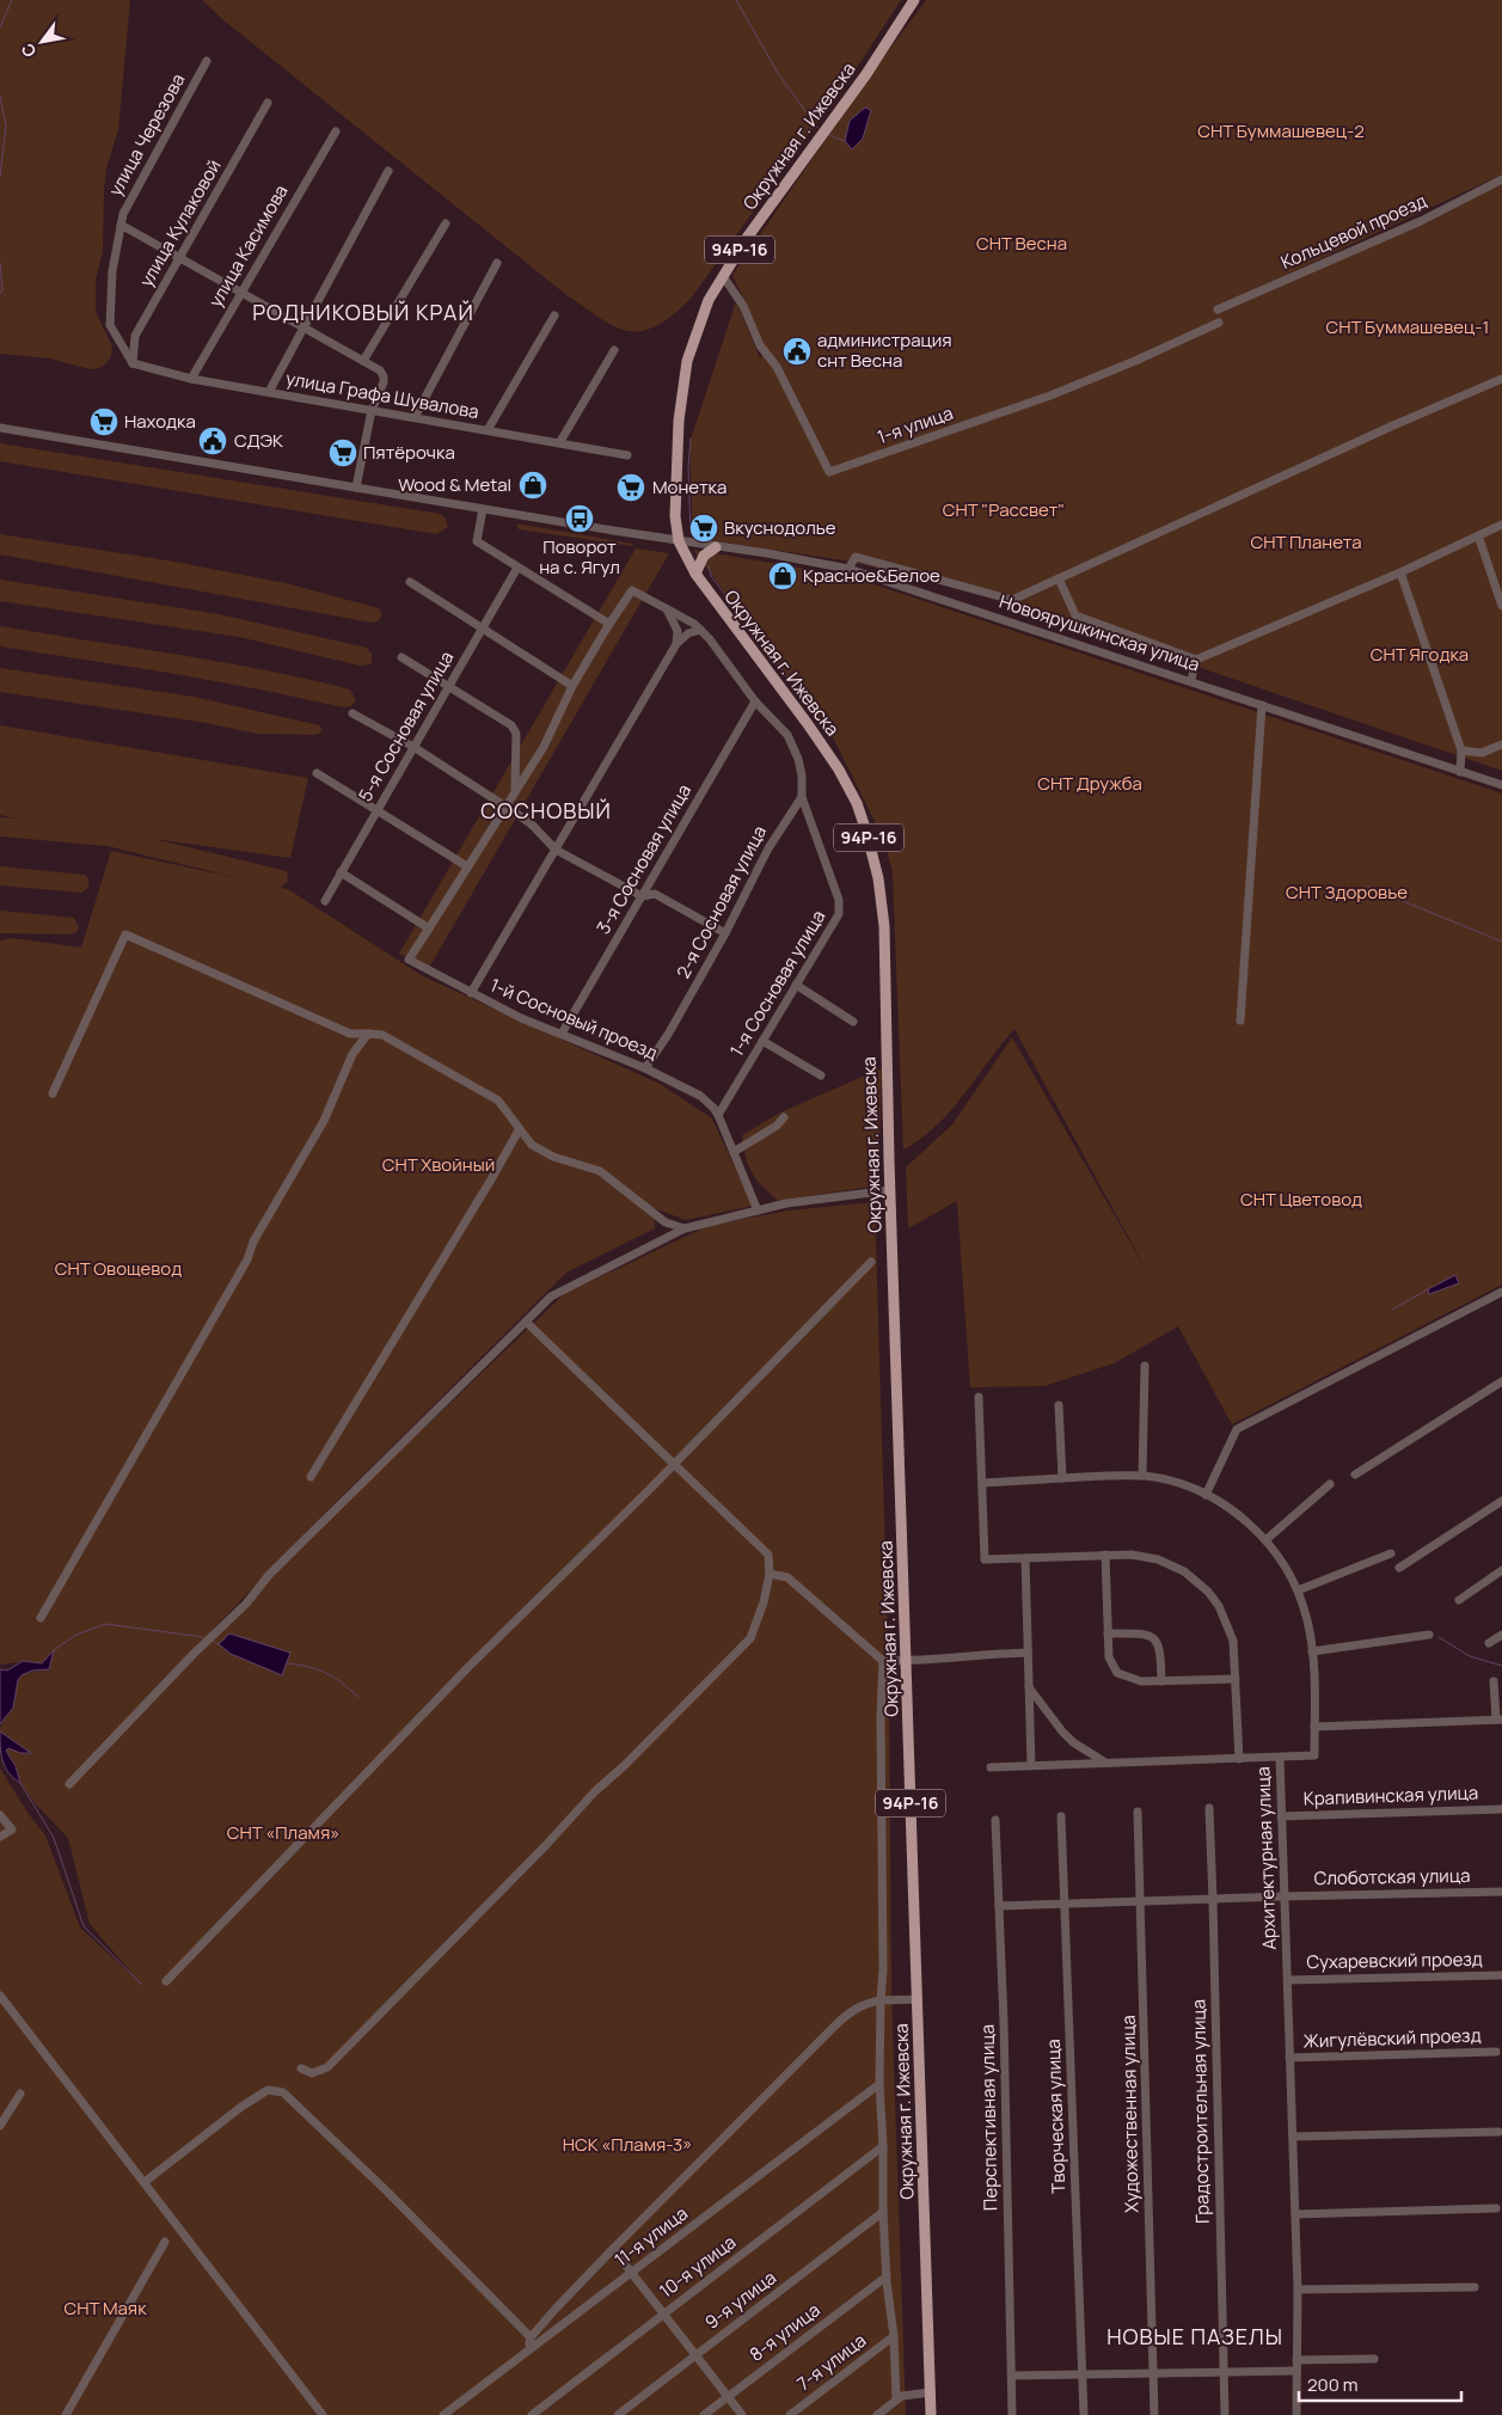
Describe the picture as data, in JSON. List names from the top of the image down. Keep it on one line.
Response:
{"streets":{"main road":["Окружная г. Ижевска","94Р-16"],"street":["улица Черезова","улица Кулаковой","Кольцевой проезд","улица Касимова","улица Графа Шувалова","1-я улица","Новоярушкинская улица","5-я Сосновая улица","3-я Сосновая улица","2-я Сосновая улица","1-я Сосновая улица","1-й Сосновый проезд","Крапивинская улица","Архитектурная улица","Слоботская улица","Сухаревский проезд","Жигулёвский проезд","Градостроительная улица","Художественная улица","Творческая улица","Перспективная улица","11-я улица","10-я улица","9-я улица","8-я улица","7-я улица"]},"crossings":[["улица Черезова","улица Кулаковой"],["улица Черезова","улица Графа Шувалова"],["Окружная г. Ижевска","1-я улица"],["Окружная г. Ижевска","Новоярушкинская улица"],["улица Кулаковой","улица Графа Шувалова"],["улица Касимова","улица Графа Шувалова"],["3-я Сосновая улица","1-й Сосновый проезд"],["2-я Сосновая улица","1-я Сосновая улица"],["2-я Сосновая улица","1-й Сосновый проезд"],["1-я Сосновая улица","1-й Сосновый проезд"],["Крапивинская улица","Архитектурная улица"],["Архитектурная улица","Слоботская улица"],["Архитектурная улица","Сухаревский проезд"],["Архитектурная улица","Жигулёвский проезд"],["Слоботская улица","Градостроительная улица"],["Слоботская улица","Художественная улица"],["Слоботская улица","Творческая улица"],["Слоботская улица","Перспективная улица"]],"districts":["РОДНИКОВЫЙ КРАЙ","СОСНОВЫЙ","НОВЫЕ ПАЗЕЛЫ"],"parks":["СНТ Буммашевец-2","СНТ Весна","СНТ Буммашевец-1","СНТ \"Рассвет\"","СНТ Планета","СНТ Ягодка","СНТ Дружба","СНТ Здоровье","СНТ Хвойный","СНТ Цветовод","СНТ Овощевод","СНТ «Пламя»","НСК «Пламя-3»","СНТ Маяк"],"places":{"public building":["администрация снт Весна","СДЭК"],"supermarket":["Находка","Пятёрочка","Монетка","Вкуснодолье"],"shop":["Wood & Metal","Красное&Белое"],"bus stop":["Поворот на с. Ягул"]},"scale_bar":"200 m","north":"bottom left"}
